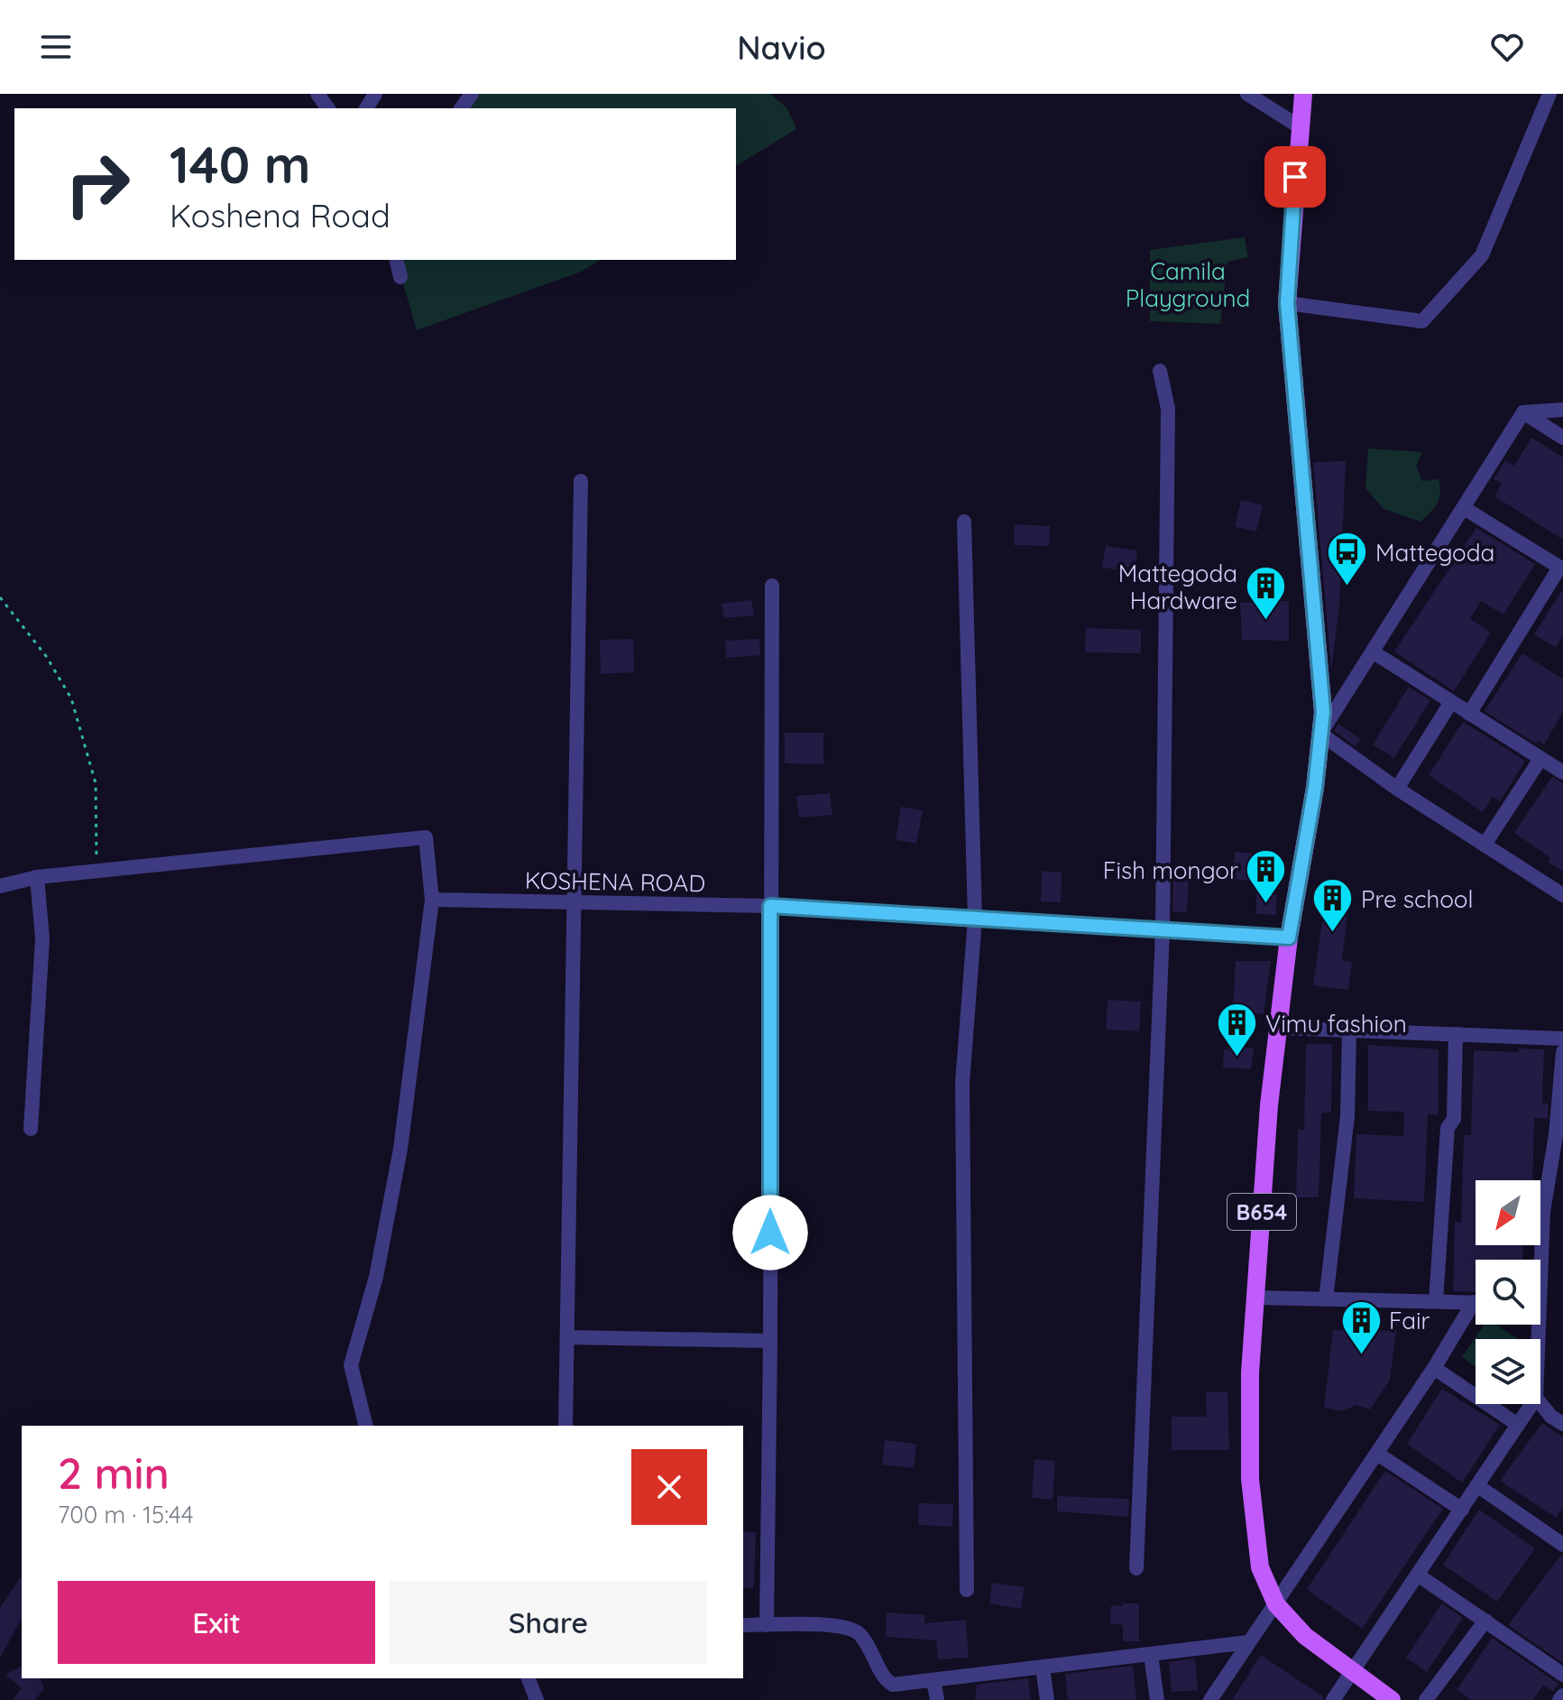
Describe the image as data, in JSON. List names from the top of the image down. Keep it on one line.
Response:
{"streets":{"main road":["B654"],"street":["KOSHENA ROAD"]},"crossings":[["KOSHENA ROAD","B654"]],"parks":["Camila Playground"],"places":{"bus stop":["Mattegoda"],"building":["Mattegoda Hardware","Fish mongor","Pre school","Vimu fashion","Fair"]},"north":"bottom left","page":{"header":"Navio","turn":["140 m","Koshena Road"],"heading":["2 min","700 m · 15:44"],"buttons":["Exit","Share"]}}
